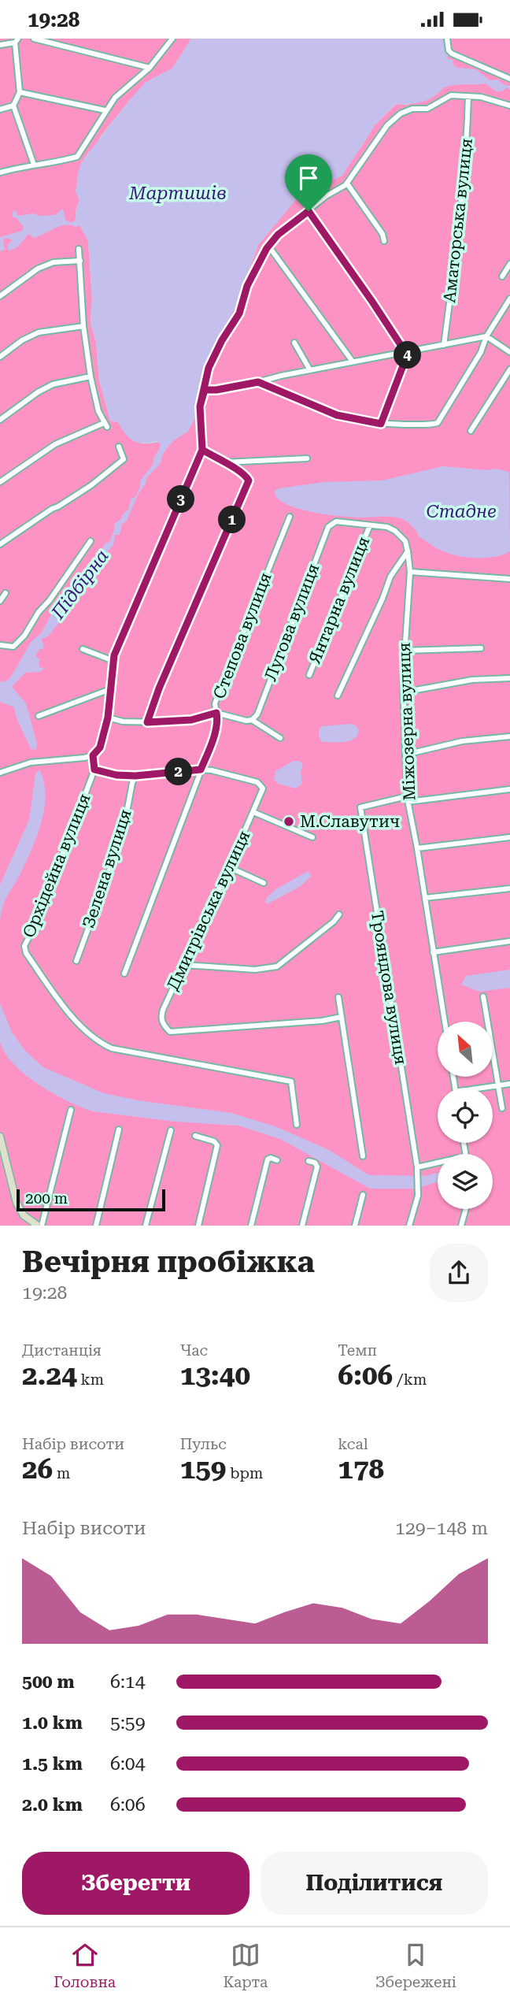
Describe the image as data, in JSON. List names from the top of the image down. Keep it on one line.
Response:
{"streets":{"street":["Аматорська вулиця","Янтарна вулиця","Лугова вулиця","Степова вулиця","Міжозерна вулиця","Орхідейна вулиця","Зелена вулиця","Дмитрівська вулиця","Трояндова вулиця"]},"crossings":[["Янтарна вулиця","Лугова вулиця"],["Янтарна вулиця","Міжозерна вулиця"],["Лугова вулиця","Міжозерна вулиця"],["Степова вулиця","Дмитрівська вулиця"],["Міжозерна вулиця","Трояндова вулиця"],["Орхідейна вулиця","Дмитрівська вулиця"],["Зелена вулиця","Дмитрівська вулиця"]],"water":["Мартишів","Стадне","Підбірна"],"places":["М.Славутич"],"scale_bar":"200 m","north":"top left","page":{"status":"19:28","pins":["4","3","1","2"],"scale":"200 m","heading":["Вечірня пробіжка","19:28"],"stats":[["Дистанція","2.24 km"],["Час","13:40"],["Темп","6:06 /km"],["Набір висоти","26 m"],["Пульс","159 bpm"],["kcal","178"]],"chart":["Набір висоти","129–148 m"],"list":[{"name":"500 m","note":"6:14"},{"name":"1.0 km","note":"5:59"},{"name":"1.5 km","note":"6:04"},{"name":"2.0 km","note":"6:06"}],"buttons":["Зберегти","Поділитися"],"tabs":["Головна","Карта","Збережені"]}}
